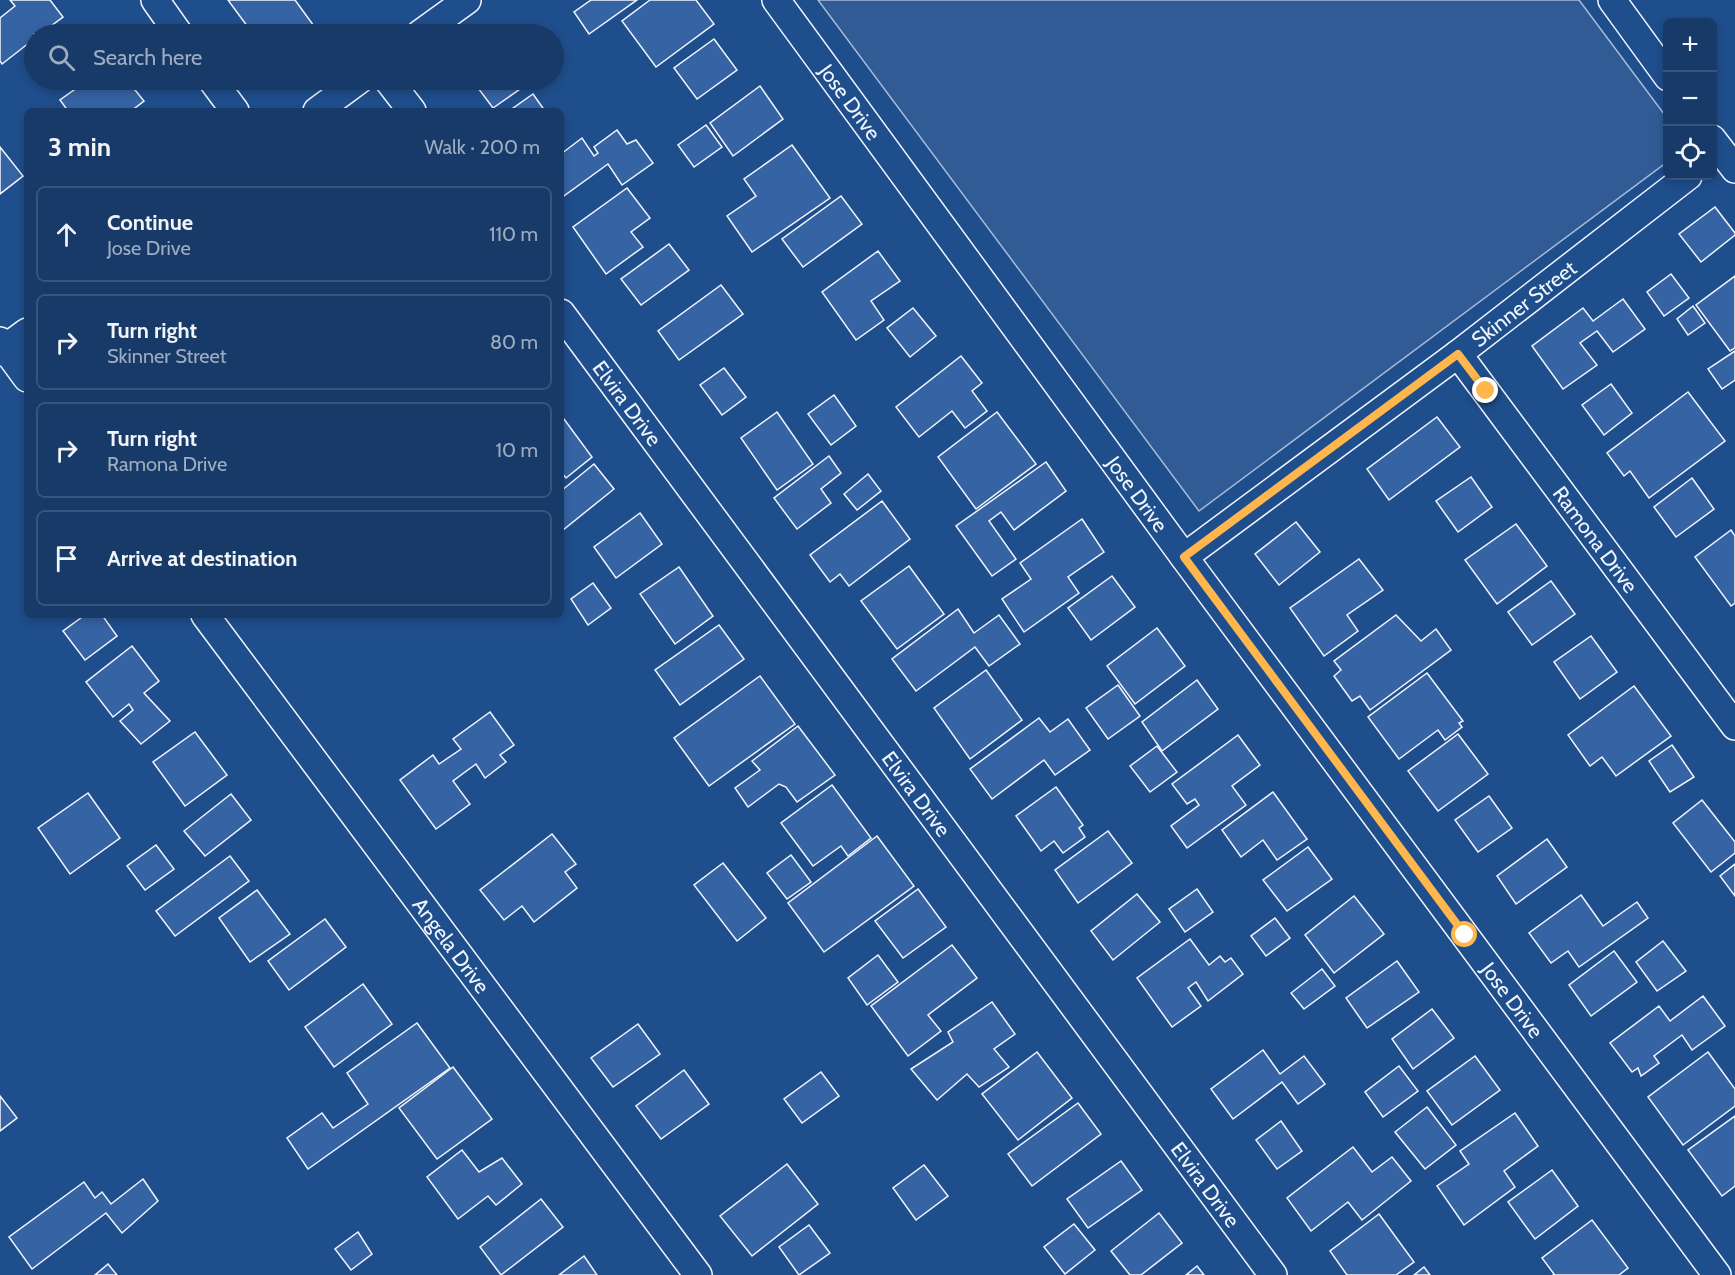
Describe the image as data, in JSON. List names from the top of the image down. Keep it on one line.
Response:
{"streets":{"street":["Jose Drive","Skinner Street","Elvira Drive","Ramona Drive","Angela Drive"]},"crossings":[["Jose Drive","Skinner Street"],["Skinner Street","Ramona Drive"]],"page":{"map_buttons":["+","−"],"search":"Search here","heading":["3 min","Walk · 200 m"],"list":[["Continue","Jose Drive","110 m"],["Turn right","Skinner Street","80 m"],["Turn right","Ramona Drive","10 m"],"Arrive at destination"]}}
